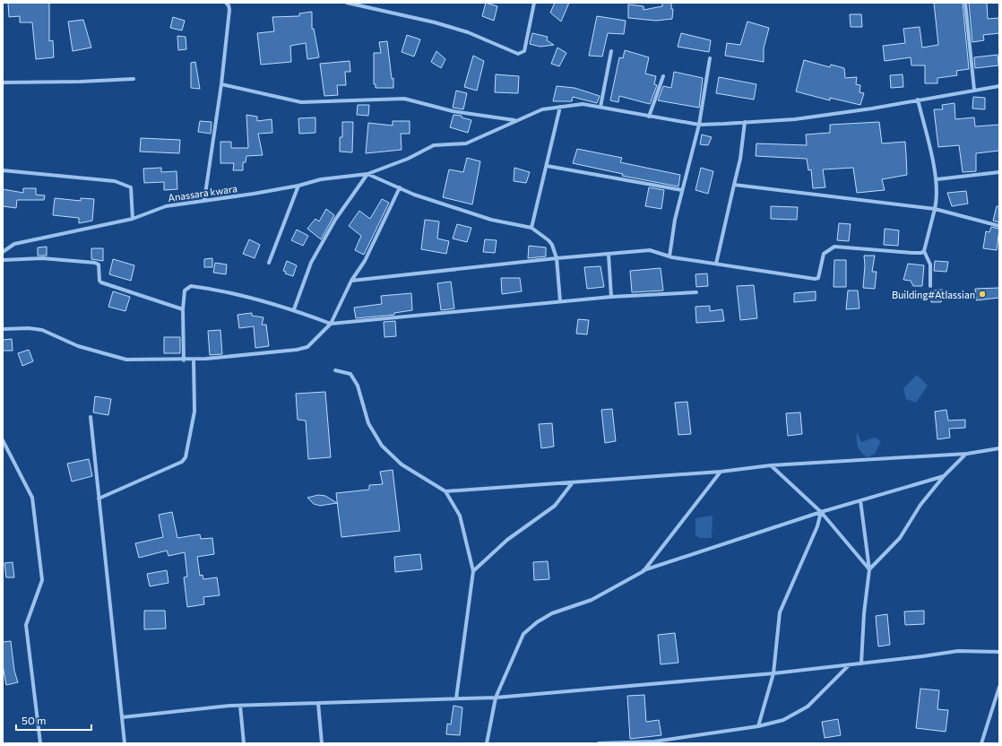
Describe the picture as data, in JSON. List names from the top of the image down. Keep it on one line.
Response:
{"streets":{"street":["Anassara kwara"]},"places":["Building#Atlassian"],"scale_bar":"50 m"}
